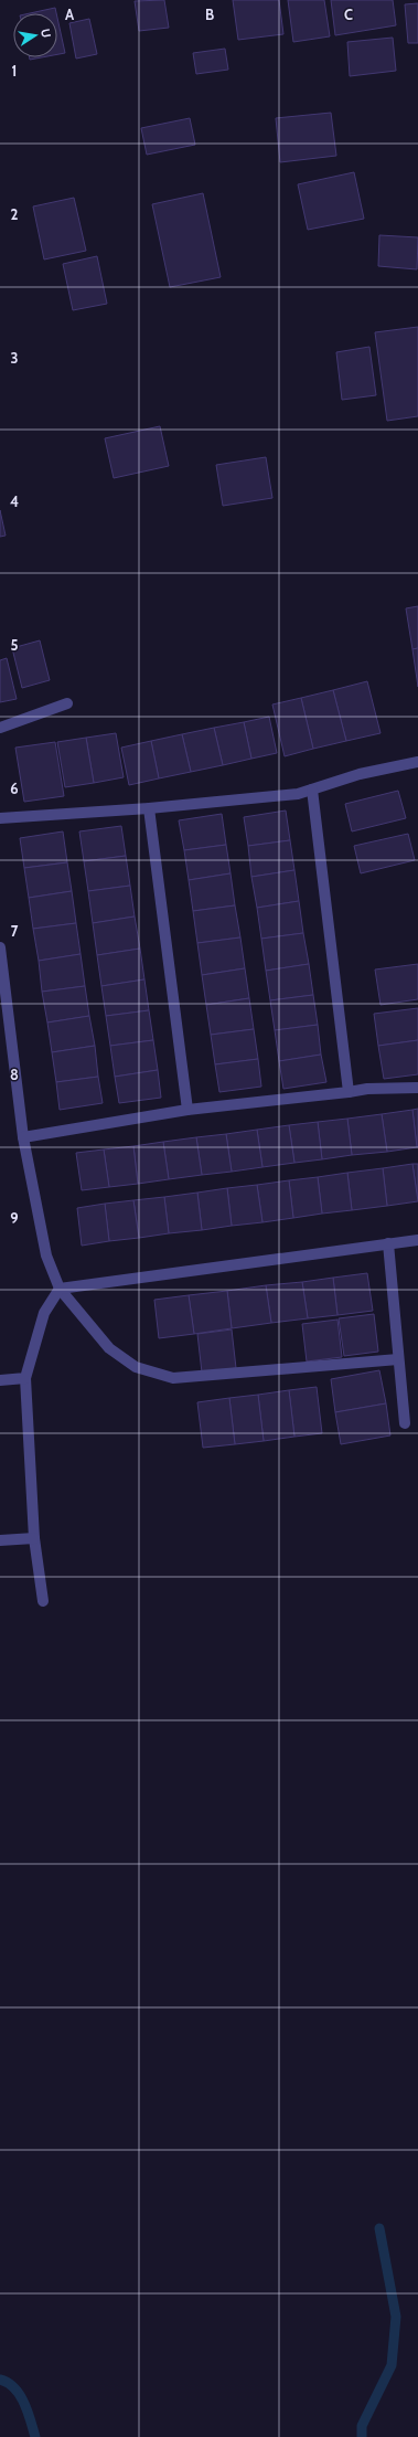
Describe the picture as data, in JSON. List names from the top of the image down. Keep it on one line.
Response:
{"north":"right","grid":{"columns":["A","B","C"],"rows":["1","2","3","4","5","6","7","8","9"]}}
